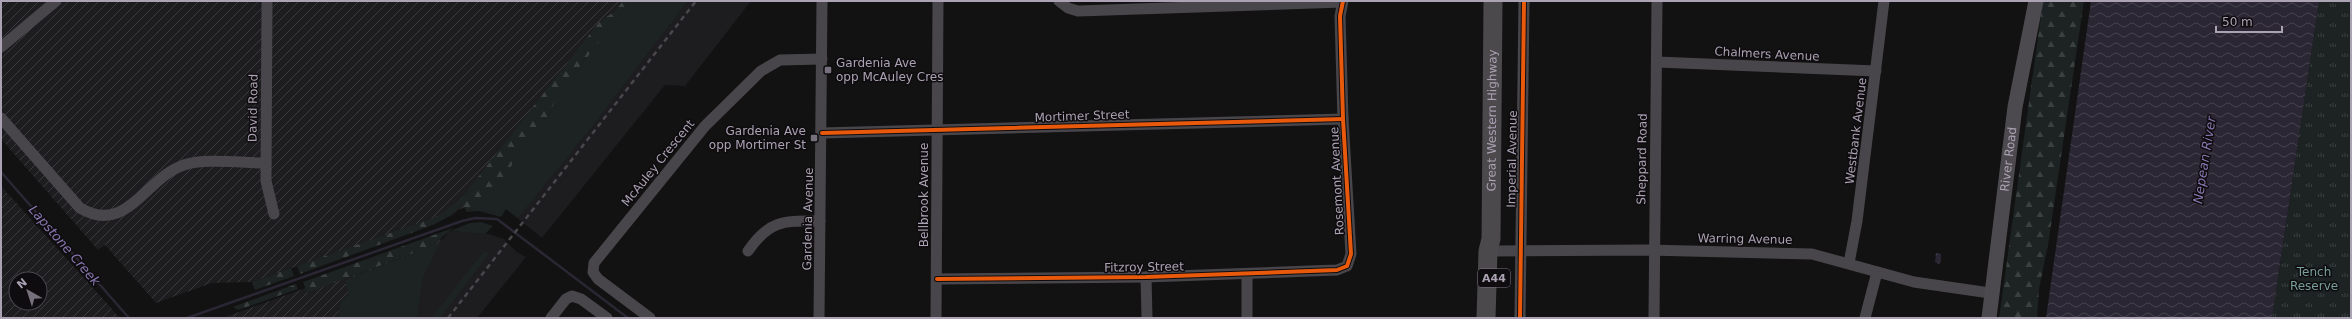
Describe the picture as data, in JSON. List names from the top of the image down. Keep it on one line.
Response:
{"streets":{"highway":["Great Western Highway","A44"],"street":["Chalmers Avenue","David Road","Mortimer Street","Westbank Avenue","Imperial Avenue","Sheppard Road","River Road","McAuley Crescent","Rosemont Avenue","Bellbrook Avenue","Gardenia Avenue","Warring Avenue","Fitzroy Street"]},"crossings":[["Chalmers Avenue","Westbank Avenue"],["Chalmers Avenue","Sheppard Road"],["Mortimer Street","Rosemont Avenue"],["Mortimer Street","Bellbrook Avenue"],["Mortimer Street","Gardenia Avenue"],["Great Western Highway","Warring Avenue"],["Westbank Avenue","Warring Avenue"],["Imperial Avenue","Warring Avenue"],["Sheppard Road","Warring Avenue"],["River Road","Warring Avenue"],["McAuley Crescent","Gardenia Avenue"],["Rosemont Avenue","Fitzroy Street"],["Bellbrook Avenue","Fitzroy Street"]],"water":["Nepean River","Lapstone Creek"],"parks":["Tench Reserve"],"places":{"transit":["Gardenia Ave opp McAuley Cres","Gardenia Ave opp Mortimer St"]},"scale_bar":"50 m","north":"top left"}
